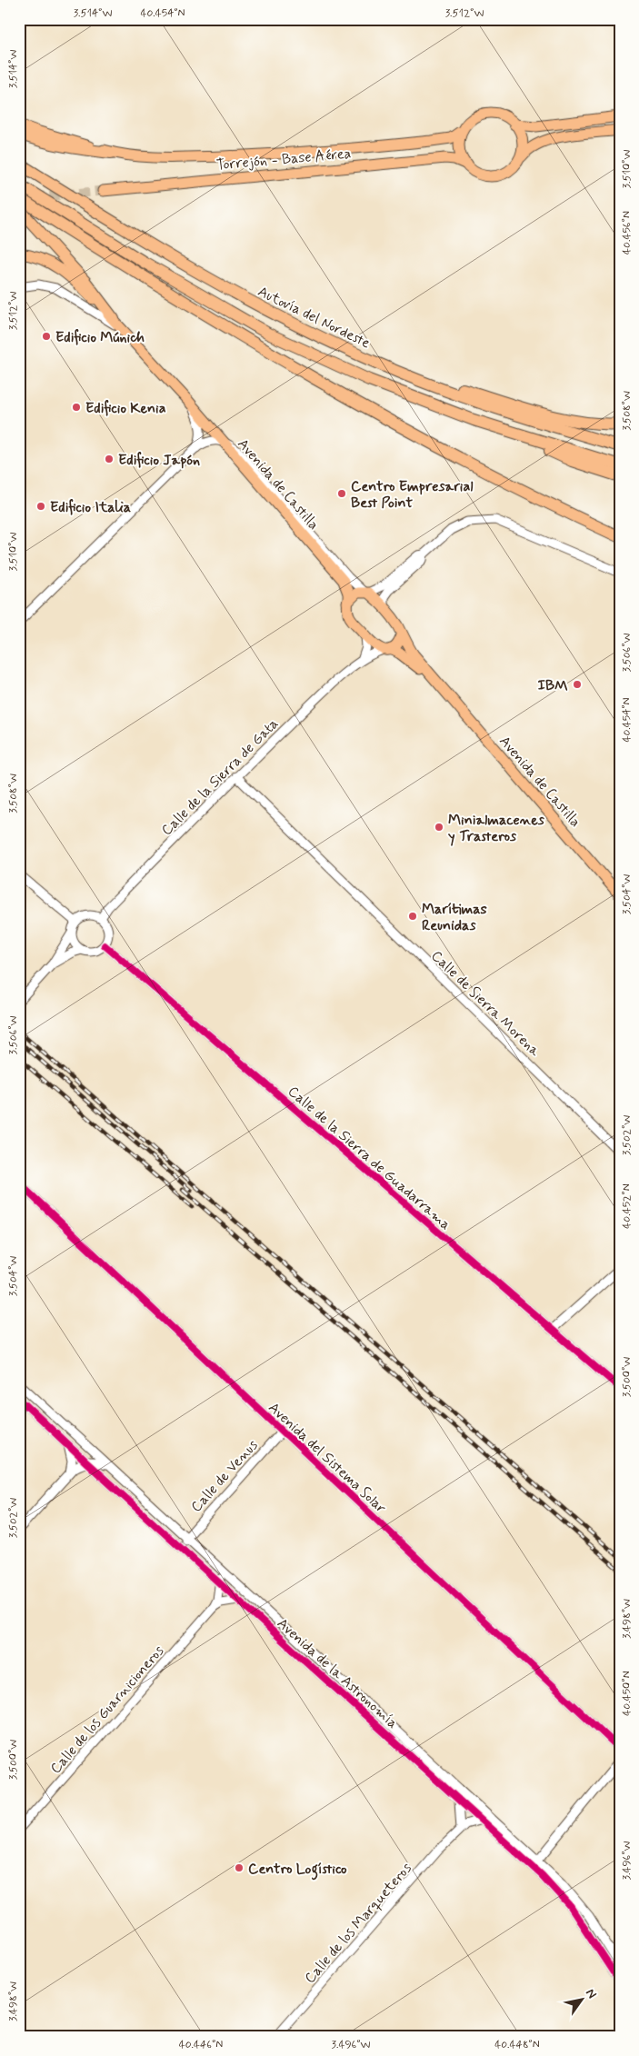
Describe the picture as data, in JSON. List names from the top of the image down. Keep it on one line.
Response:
{"streets":{"highway":["Autovía del Nordeste"],"main road":["Torrejón - Base Aérea","Avenida de Castilla"],"street":["Calle de la Sierra de Gata","Calle de Sierra Morena","Calle de la Sierra de Guadarrama","Avenida del Sistema Solar","Calle de Venus","Avenida de la Astronomía","Calle de los Guarnicioneros","Calle de los Marqueteros"]},"crossings":[["Avenida de Castilla","Calle de la Sierra de Gata"],["Calle de la Sierra de Gata","Calle de Sierra Morena"],["Calle de la Sierra de Gata","Calle de la Sierra de Guadarrama"],["Avenida del Sistema Solar","Calle de Venus"],["Calle de Venus","Avenida de la Astronomía"],["Avenida de la Astronomía","Calle de los Guarnicioneros"]],"places":["Edificio Múnich","Edificio Kenia","Edificio Japón","Centro Empresarial Best Point","Edificio Italia","IBM","Minialmacenes y Trasteros","Marítimas Reunidas","Centro Logístico"],"north":"top right","coordinates":["3.514°W","40.454°N","3.512°W","3.510°W","40.456°N","3.508°W","3.506°W","3.504°W","3.502°W","40.452°N","3.500°W","3.498°W","40.450°N","3.496°W","40.446°N","40.448°N"]}
